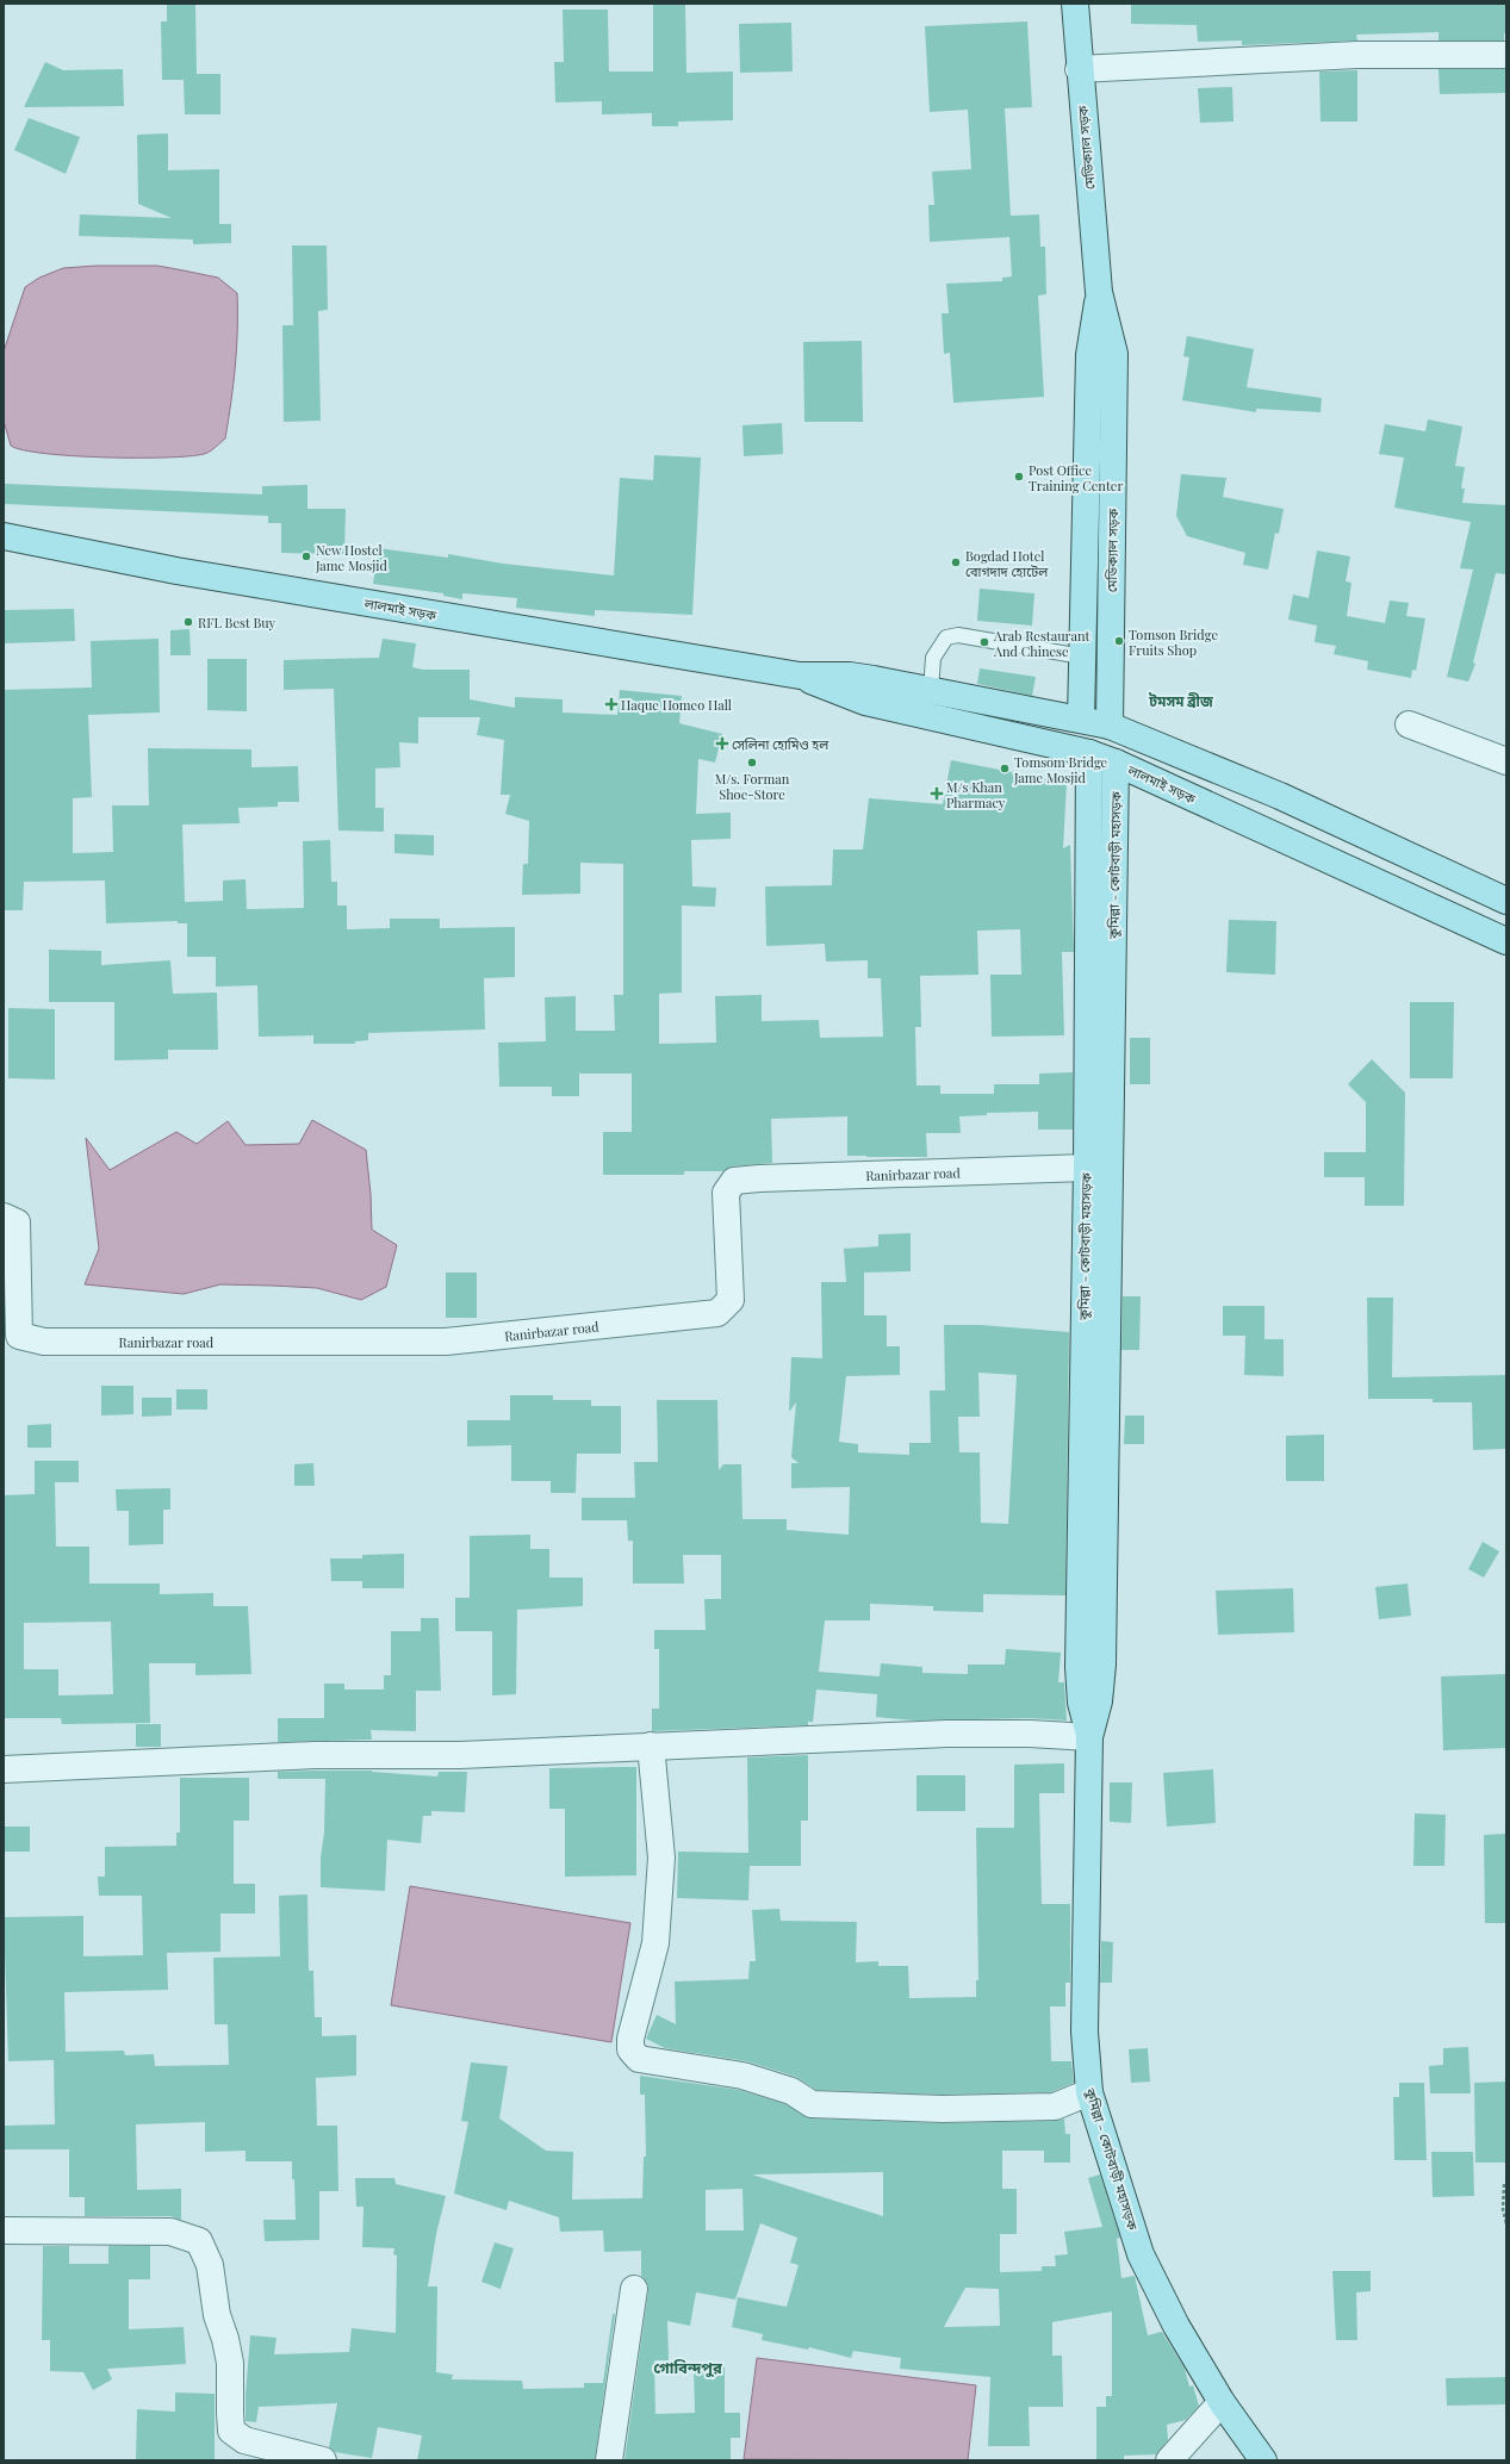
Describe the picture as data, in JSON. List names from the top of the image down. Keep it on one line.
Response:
{"streets":{"main road":["মেডিক্যাল সড়ক","লালমাই সড়ক","কুমিল্লা - কোটবাড়ী মহাসড়ক"],"street":["Ranirbazar road"]},"crossings":[["মেডিক্যাল সড়ক","লালমাই সড়ক"],["লালমাই সড়ক","কুমিল্লা - কোটবাড়ী মহাসড়ক"],["কুমিল্লা - কোটবাড়ী মহাসড়ক","Ranirbazar road"]],"districts":["টমসম ব্রীজ","গোবিন্দপুর"],"places":{"other":["Post Office Training Center","New Hostel Jame Mosjid","Bogdad Hotel বোগদাদ হোটেল","RFL Best Buy","Tomson Bridge Fruits Shop","Arab Restaurant And Chinese","M/s. Forman Shoe-Store","Tomsom Bridge Jame Mosjid"],"health":["Haque Homeo Hall","সেলিনা হোমিও হল","M/s Khan Pharmacy"]}}
